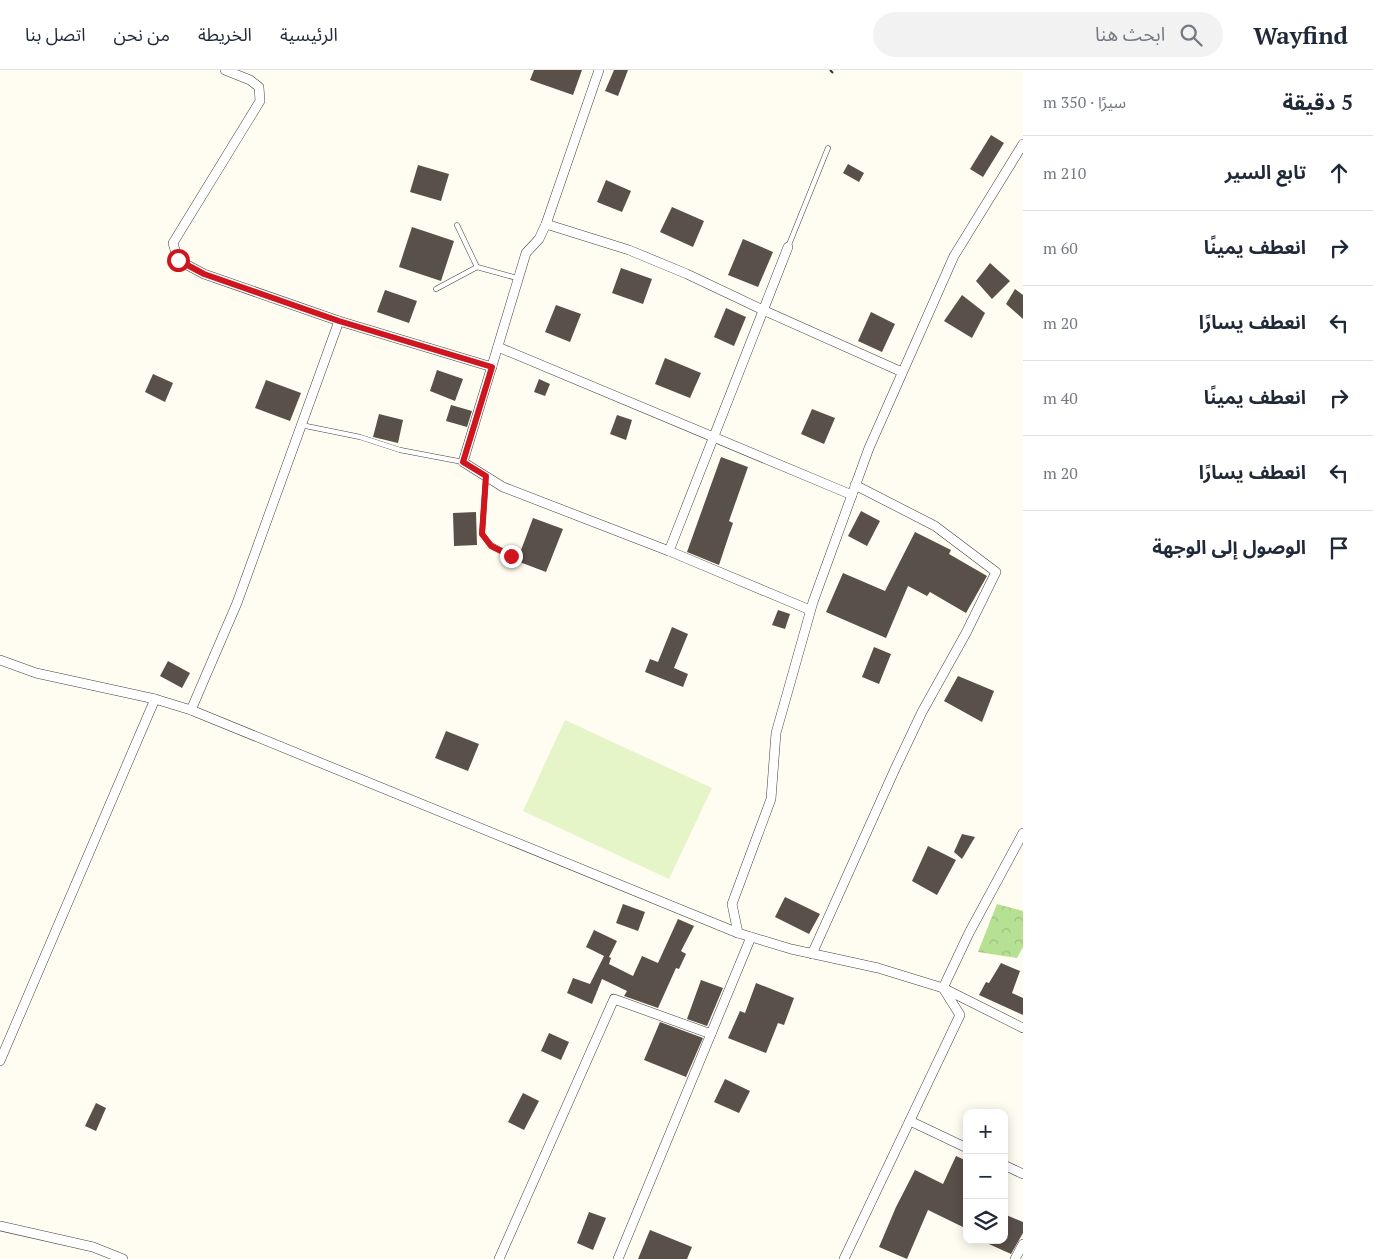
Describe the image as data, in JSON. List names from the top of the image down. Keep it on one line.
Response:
{"page":{"header":"Wayfind","search":"ابحث هنا","nav":["الرئيسية","الخريطة","من نحن","اتصل بنا"],"heading":["5 دقيقة","سيرًا · 350 m"],"list":[["تابع السير","210 m"],["انعطف يمينًا","60 m"],["انعطف يسارًا","20 m"],["انعطف يمينًا","40 m"],["انعطف يسارًا","20 m"],"الوصول إلى الوجهة"],"map_buttons":["+","−"]}}
